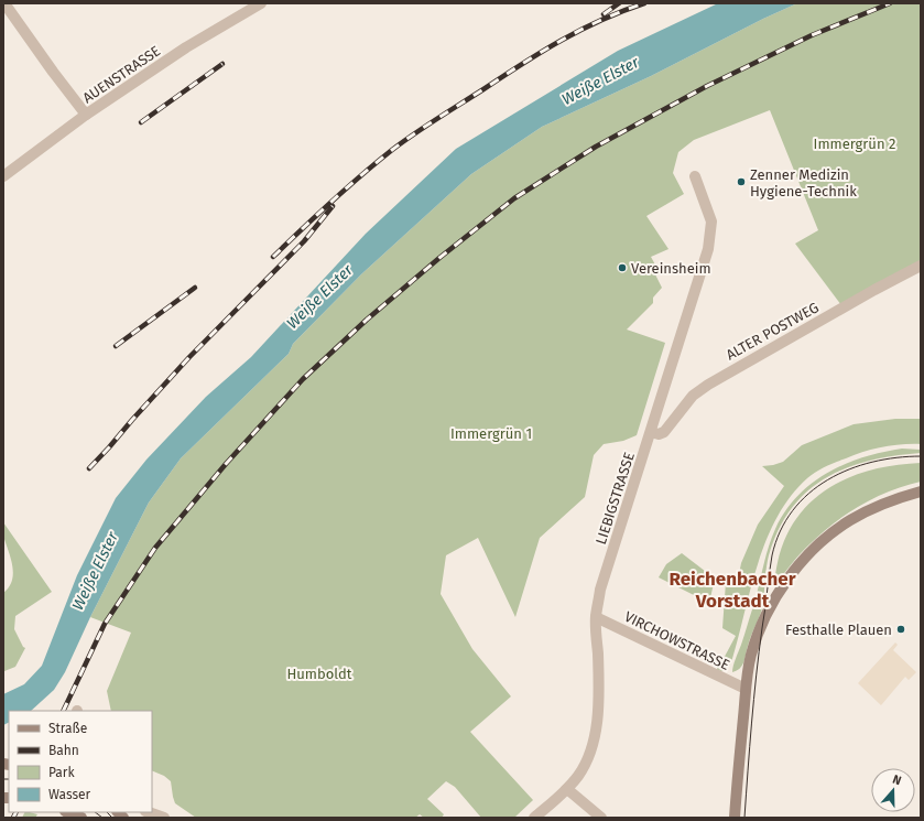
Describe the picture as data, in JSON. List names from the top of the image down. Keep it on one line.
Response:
{"streets":{"street":["AUENSTRASSE","ALTER POSTWEG","LIEBIGSTRASSE","VIRCHOWSTRASSE"]},"crossings":[["ALTER POSTWEG","LIEBIGSTRASSE"],["LIEBIGSTRASSE","VIRCHOWSTRASSE"]],"districts":["Reichenbacher Vorstadt"],"water":["Weiße Elster"],"parks":["Immergrün 2","Immergrün 1","Humboldt"],"places":["Zenner Medizin Hygiene-Technik","Vereinsheim","Festhalle Plauen"],"legend":["Straße","Bahn","Park","Wasser"],"north":"top"}
